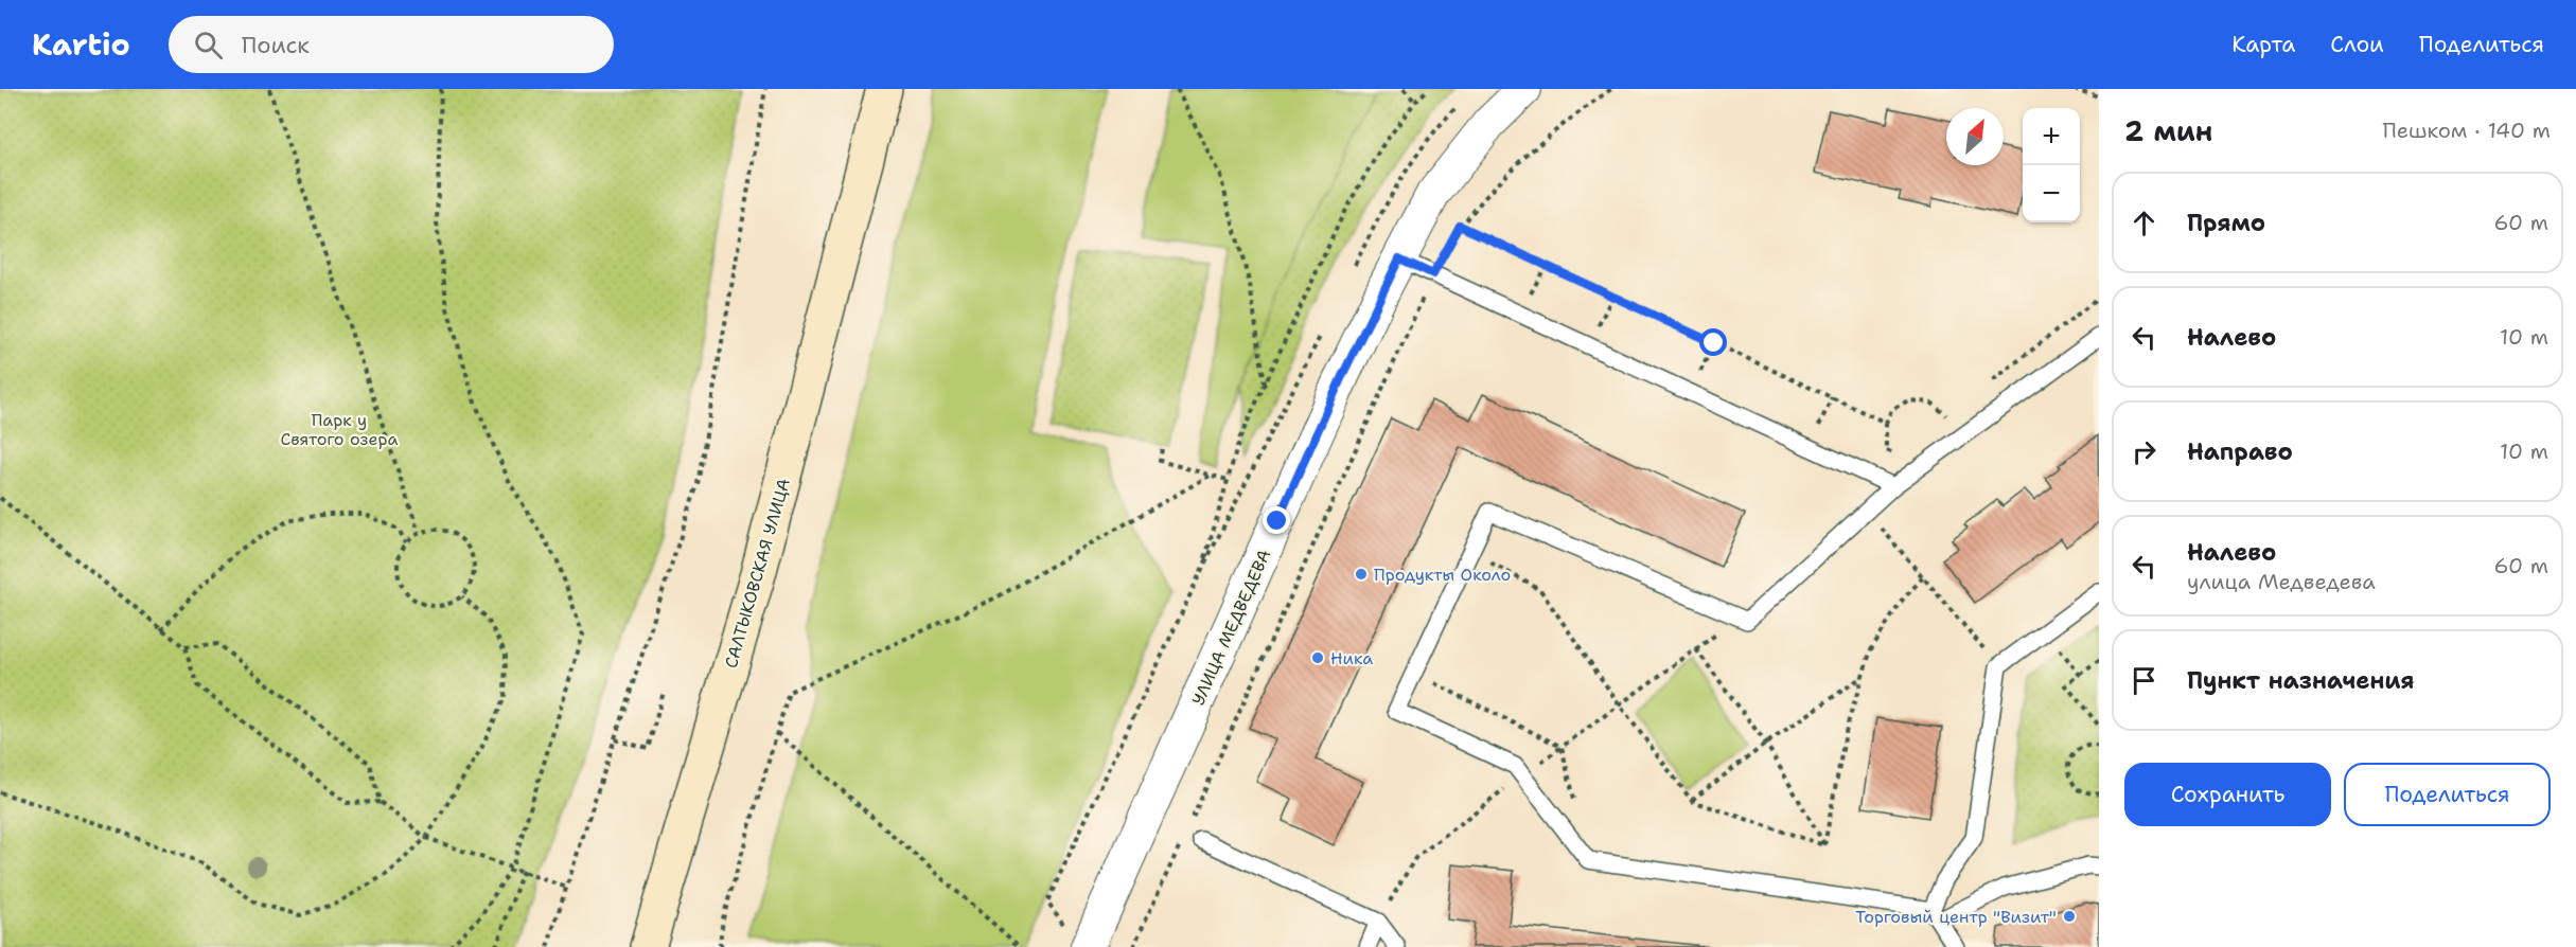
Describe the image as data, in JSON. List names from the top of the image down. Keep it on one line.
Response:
{"streets":{"main road":["САЛТЫКОВСКАЯ УЛИЦА"],"street":["УЛИЦА МЕДВЕДЕВА"]},"parks":["Парк у Святого озера"],"places":["Продукты Около","Ника","Торговый центр \"Визит\""],"north":"top right","page":{"header":"Kartio","search":"Поиск","nav":["Карта","Слои","Поделиться"],"heading":["2 мин","Пешком · 140 m"],"map_buttons":["+","−"],"list":[["Прямо","60 m"],["Налево","10 m"],["Направо","10 m"],["Налево","улица Медведева","60 m"],"Пункт назначения"],"buttons":["Сохранить","Поделиться"]}}
